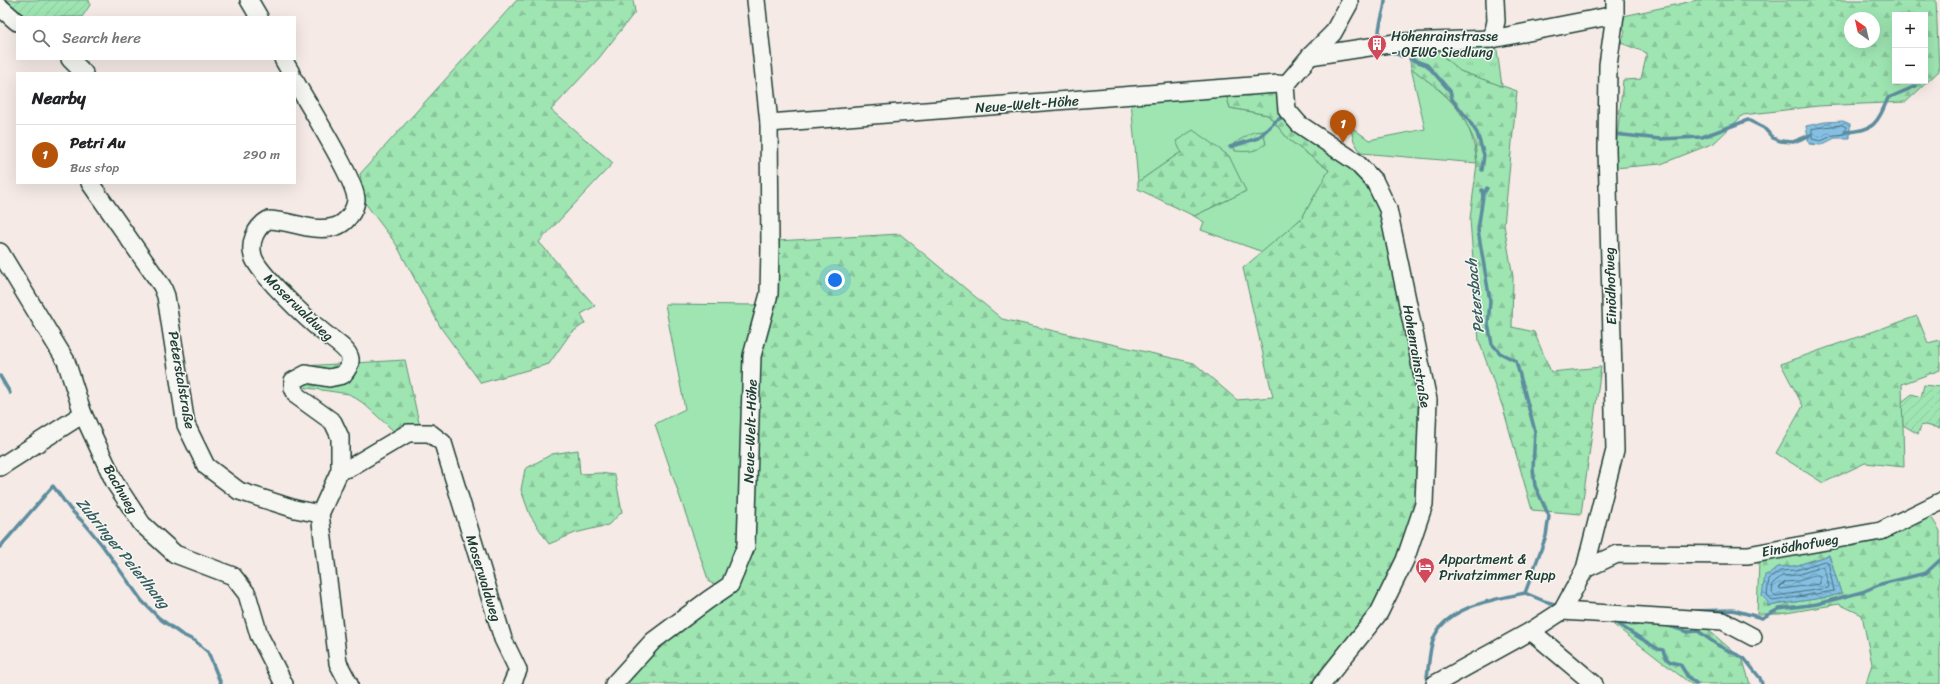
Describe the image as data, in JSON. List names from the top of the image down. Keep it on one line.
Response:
{"streets":{"street":["Neue-Welt-Höhe","Einödhofweg","Moserwaldweg","Hohenrainstraße","Peterstalstraße","Bachweg"]},"crossings":[["Neue-Welt-Höhe","Hohenrainstraße"],["Moserwaldweg","Peterstalstraße"]],"water":["Petersbach","Zubringer Peierlhang"],"places":{"building":["Hohenrainstrasse - OEWG Siedlung"],"hotel":["Appartment & Privatzimmer Rupp"]},"north":"top left","page":{"map_buttons":["+","−"],"search":"Search here","heading":"Nearby","pins":"1","list":[{"mark":"1","name":"Petri Au","note":"Bus stop","value":"290 m"}]}}
